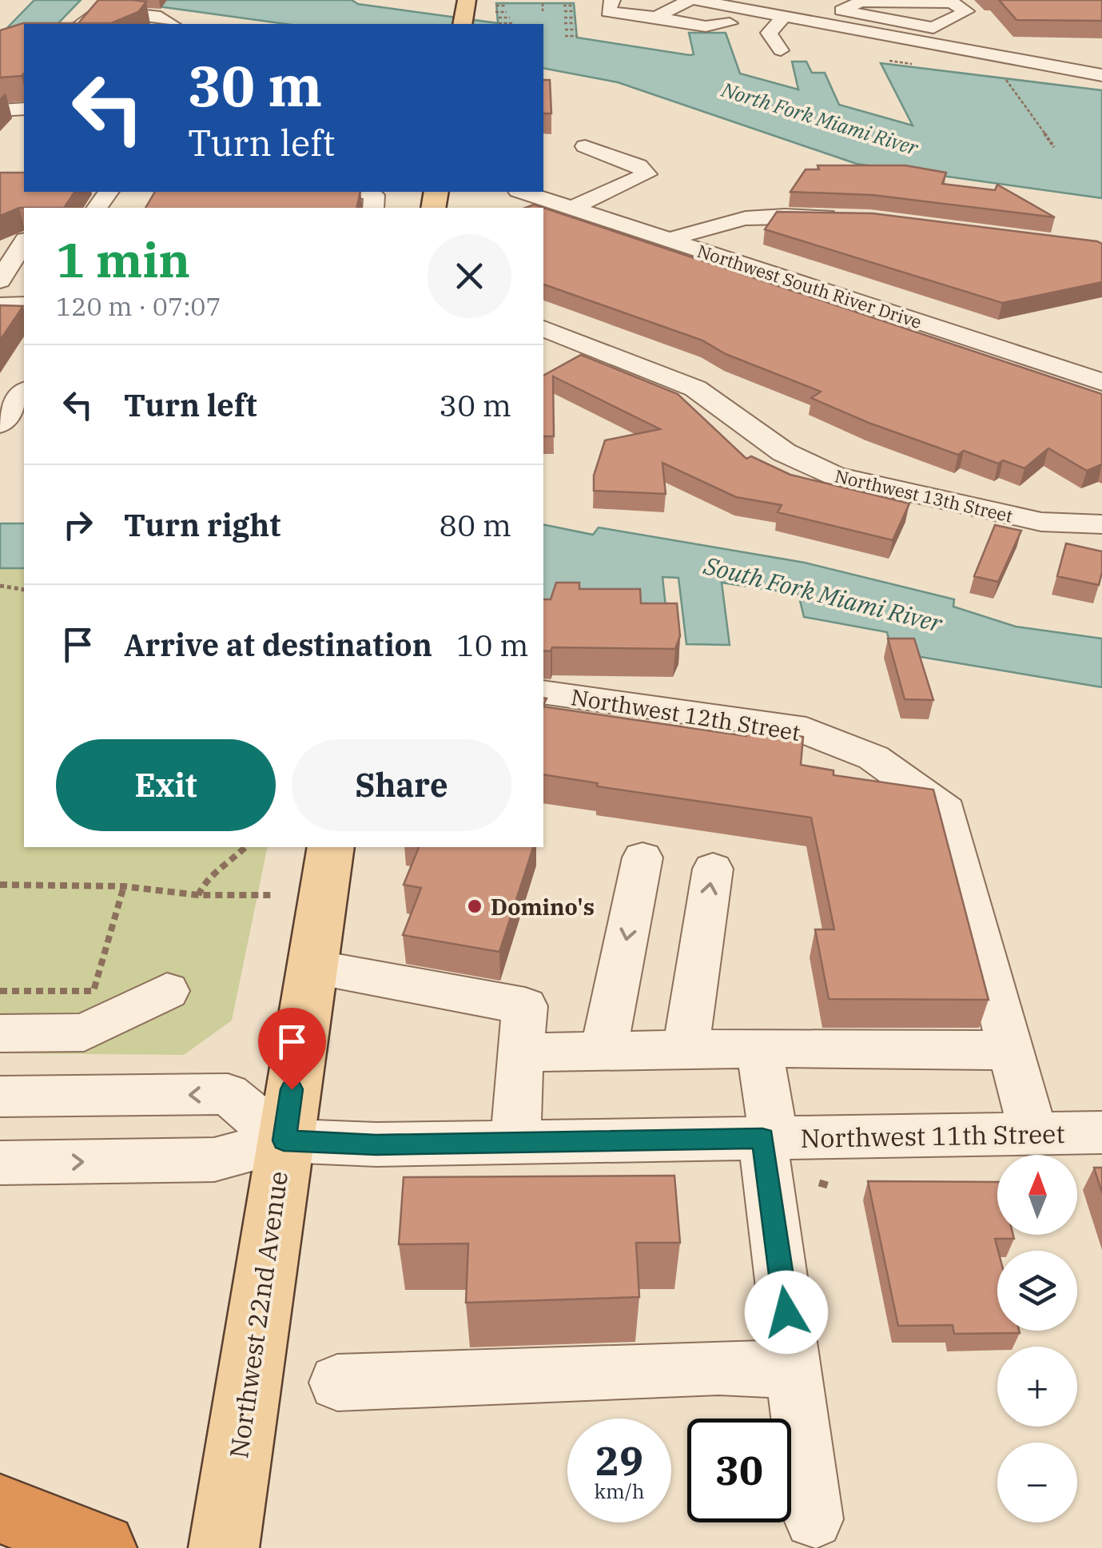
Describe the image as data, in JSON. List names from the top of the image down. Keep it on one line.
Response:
{"streets":{"main road":["Northwest 22nd Avenue"],"street":["Northwest South River Drive","Northwest 13th Street","Northwest 12th Street","Northwest 11th Street"]},"crossings":[["Northwest 12th Street","Northwest 11th Street"],["Northwest 11th Street","Northwest 22nd Avenue"]],"water":["North Fork Miami River","South Fork Miami River"],"places":["Domino's"],"north":"top","page":{"turn":["30 m","Turn left"],"heading":["1 min","120 m · 07:07"],"list":[{"name":"Turn left","value":"30 m"},{"name":"Turn right","value":"80 m"},{"name":"Arrive at destination","value":"10 m"}],"buttons":["Exit","Share"],"map_buttons":["+","−"],"speed":"29 km/h","limit":"30"}}
